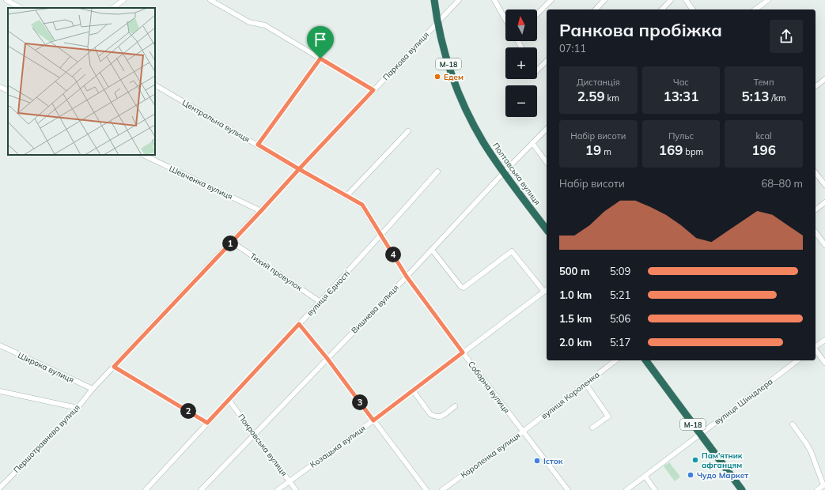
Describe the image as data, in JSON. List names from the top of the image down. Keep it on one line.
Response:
{"streets":{"highway":["М-18","Полтавська вулиця"],"street":["Паркова вулиця","Центральна вулиця","Шевченка вулиця","Тихий провулок","вулиця Єдності","Вишнева вулиця","Широка вулиця","Соборна вулиця","вулиця Короленка","вулиця Шиндлера","Першотравнева вулиця","Покровська вулиця","Козацька вулиця","Короленка вулиця"]},"crossings":[["Паркова вулиця","М-18"],["Паркова вулиця","Центральна вулиця"],["Паркова вулиця","Полтавська вулиця"],["Паркова вулиця","Шевченка вулиця"],["Паркова вулиця","Тихий провулок"],["Паркова вулиця","Широка вулиця"],["Паркова вулиця","Першотравнева вулиця"],["М-18","Полтавська вулиця"],["М-18","вулиця Шиндлера"],["Центральна вулиця","вулиця Єдності"],["Центральна вулиця","Соборна вулиця"],["Полтавська вулиця","Вишнева вулиця"],["Тихий провулок","вулиця Єдності"],["вулиця Єдності","Соборна вулиця"],["вулиця Єдності","Покровська вулиця"],["Вишнева вулиця","Соборна вулиця"],["Вишнева вулиця","Покровська вулиця"],["Широка вулиця","Першотравнева вулиця"],["Соборна вулиця","вулиця Короленка"],["Соборна вулиця","Козацька вулиця"],["Соборна вулиця","Короленка вулиця"],["вулиця Короленка","Короленка вулиця"],["Покровська вулиця","Козацька вулиця"]],"places":["Едем","Пам'ятник афганцям","Істок","Чудо Маркет"],"north":"top","page":{"map_buttons":["+","−"],"heading":["Ранкова пробіжка","07:11"],"stats":[["Дистанція","2.59 km"],["Час","13:31"],["Темп","5:13 /km"],["Набір висоти","19 m"],["Пульс","169 bpm"],["kcal","196"]],"chart":["Набір висоти","68–80 m"],"pins":["1","4","3","2"],"list":[{"name":"500 m","note":"5:09"},{"name":"1.0 km","note":"5:21"},{"name":"1.5 km","note":"5:06"},{"name":"2.0 km","note":"5:17"}]}}
